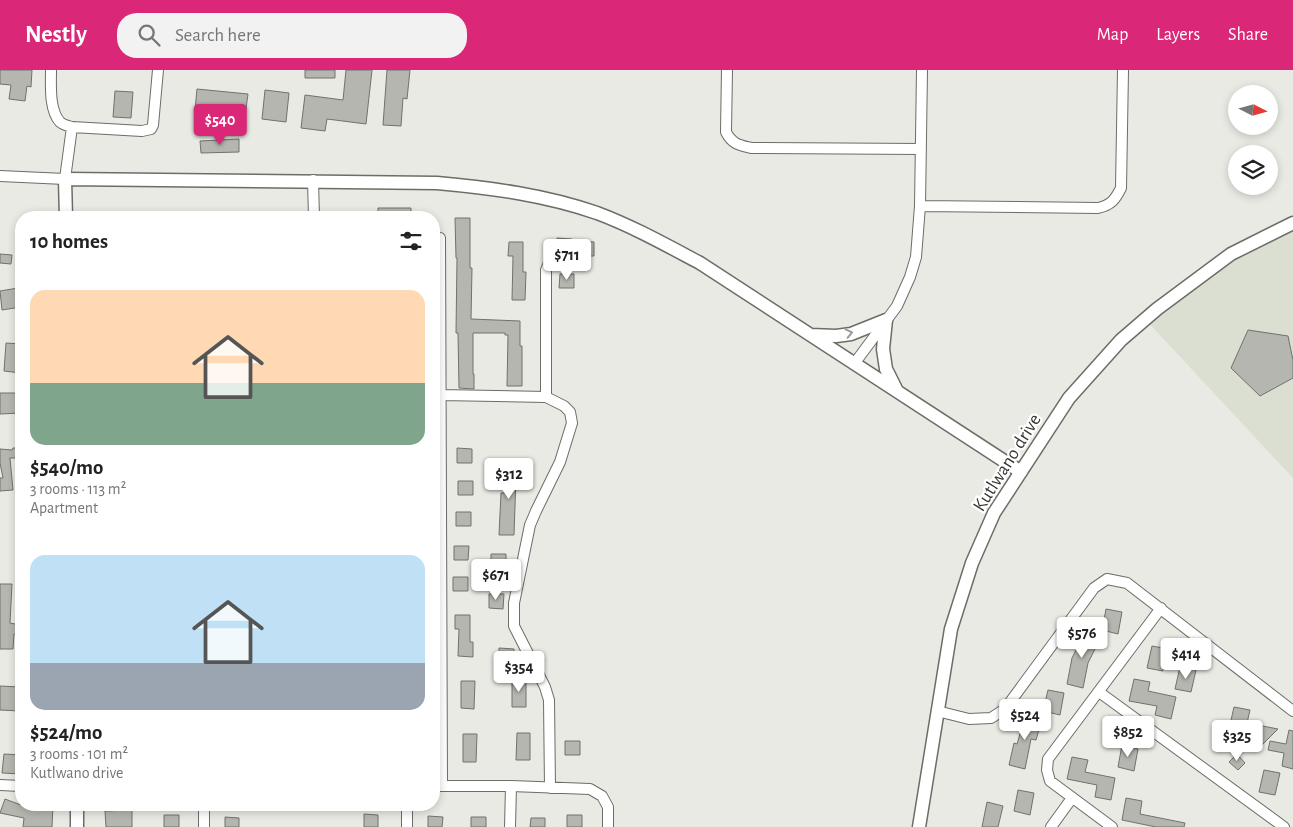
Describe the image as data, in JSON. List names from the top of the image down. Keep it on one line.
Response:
{"streets":{"street":["Kutlwano drive"]},"north":"right","page":{"header":"Nestly","search":"Search here","nav":["Map","Layers","Share"],"price":["$540","$711","$312","$671","$576","$414","$354","$524","$852","$325"],"heading":"10 homes","list":[{"name":"$540/mo","note":"3 rooms · 113 m² · Apartment"},{"name":"$524/mo","note":"3 rooms · 101 m² · Kutlwano drive"}]}}
